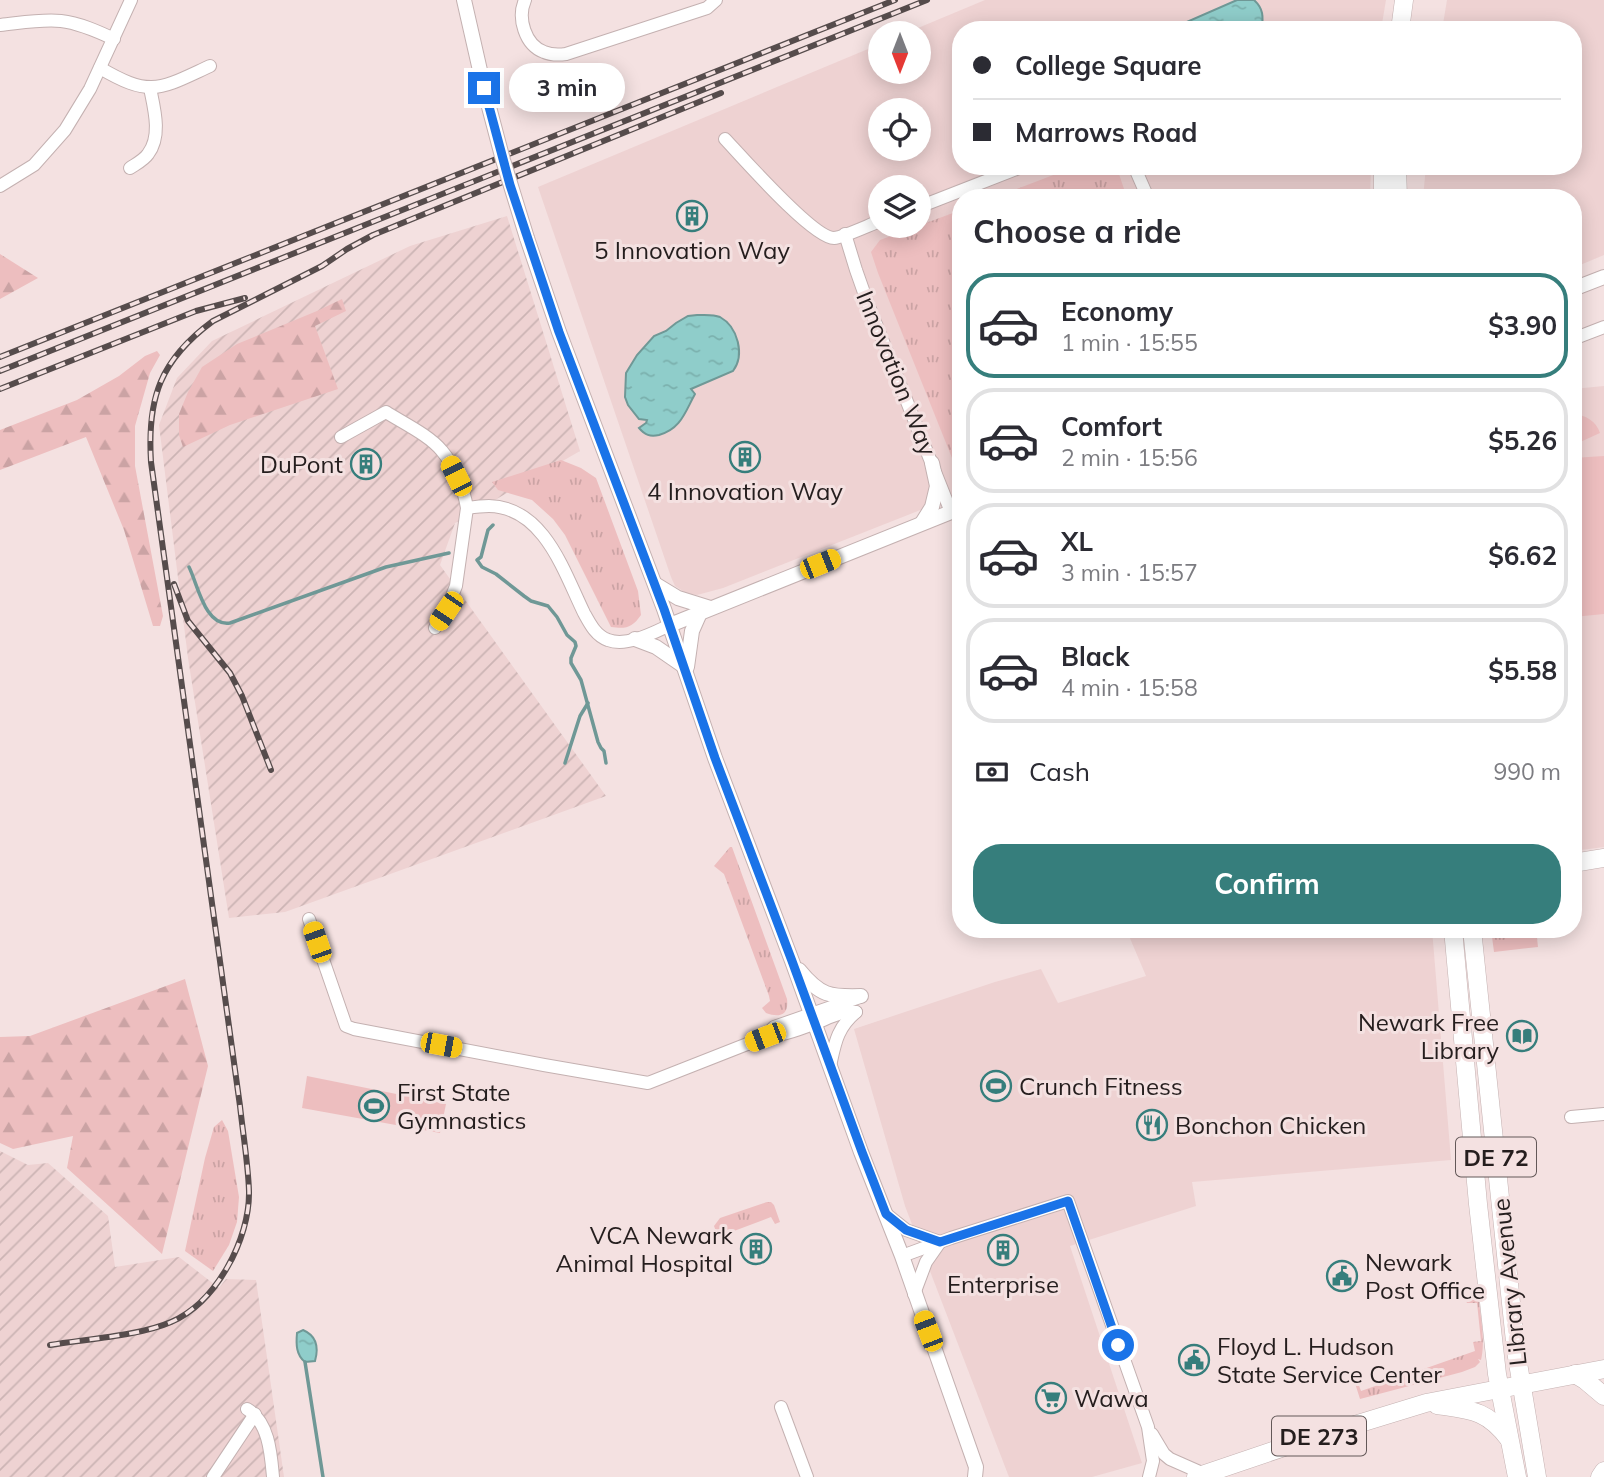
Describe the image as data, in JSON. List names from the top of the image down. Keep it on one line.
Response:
{"streets":{"main road":["DE 72","Library Avenue","DE 273"],"street":["Innovation Way"]},"crossings":[["Library Avenue","DE 273"]],"places":{"building":["5 Innovation Way","4 Innovation Way","DuPont","VCA Newark Animal Hospital","Enterprise"],"library":["Newark Free Library"],"sports":["Crunch Fitness","First State Gymnastics"],"restaurant":["Bonchon Chicken"],"public building":["Newark Post Office","Floyd L. Hudson State Service Center"],"supermarket":["Wawa"]},"north":"bottom","page":{"banner":["College Square","Marrows Road"],"bubble":"3 min","heading":"Choose a ride","list":[{"name":"Economy","note":"1 min · 15:55","value":"$3.90"},{"name":"Comfort","note":"2 min · 15:56","value":"$5.26"},{"name":"XL","note":"3 min · 15:57","value":"$6.62"},{"name":"Black","note":"4 min · 15:58","value":"$5.58"}],"pay":["Cash","990 m"],"buttons":"Confirm"}}
